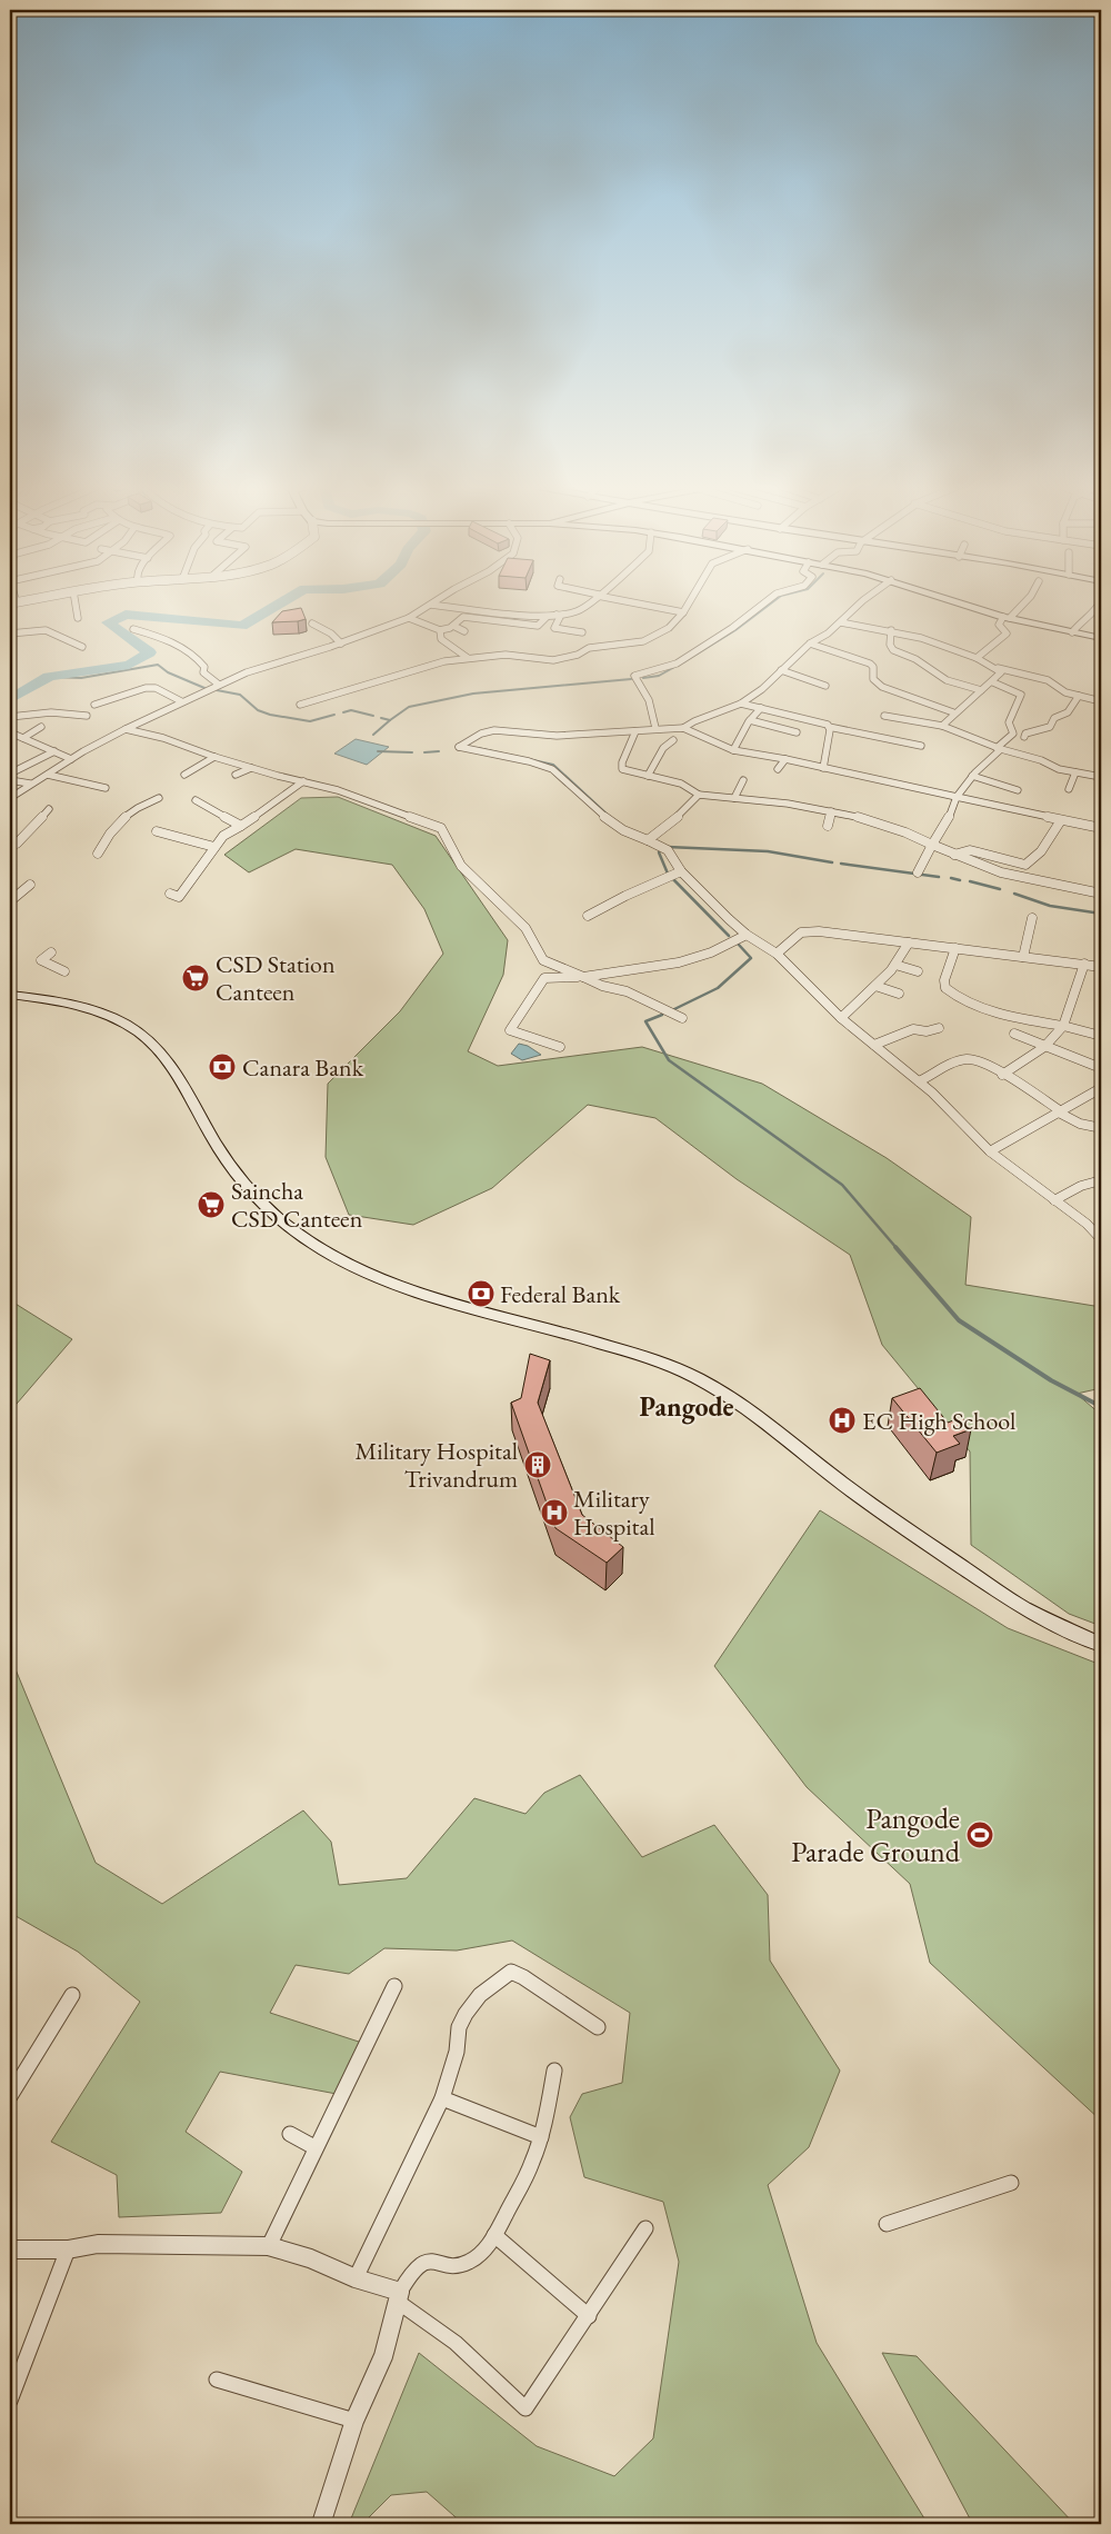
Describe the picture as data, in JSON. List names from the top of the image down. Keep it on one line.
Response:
{"districts":["Pangode"],"places":{"supermarket":["CSD Station Canteen","Saincha CSD Canteen"],"bank":["Canara Bank","Federal Bank"],"hospital":["EC High School","Military Hospital"],"building":["Military Hospital Trivandrum"],"sports":["Pangode Parade Ground"]}}
